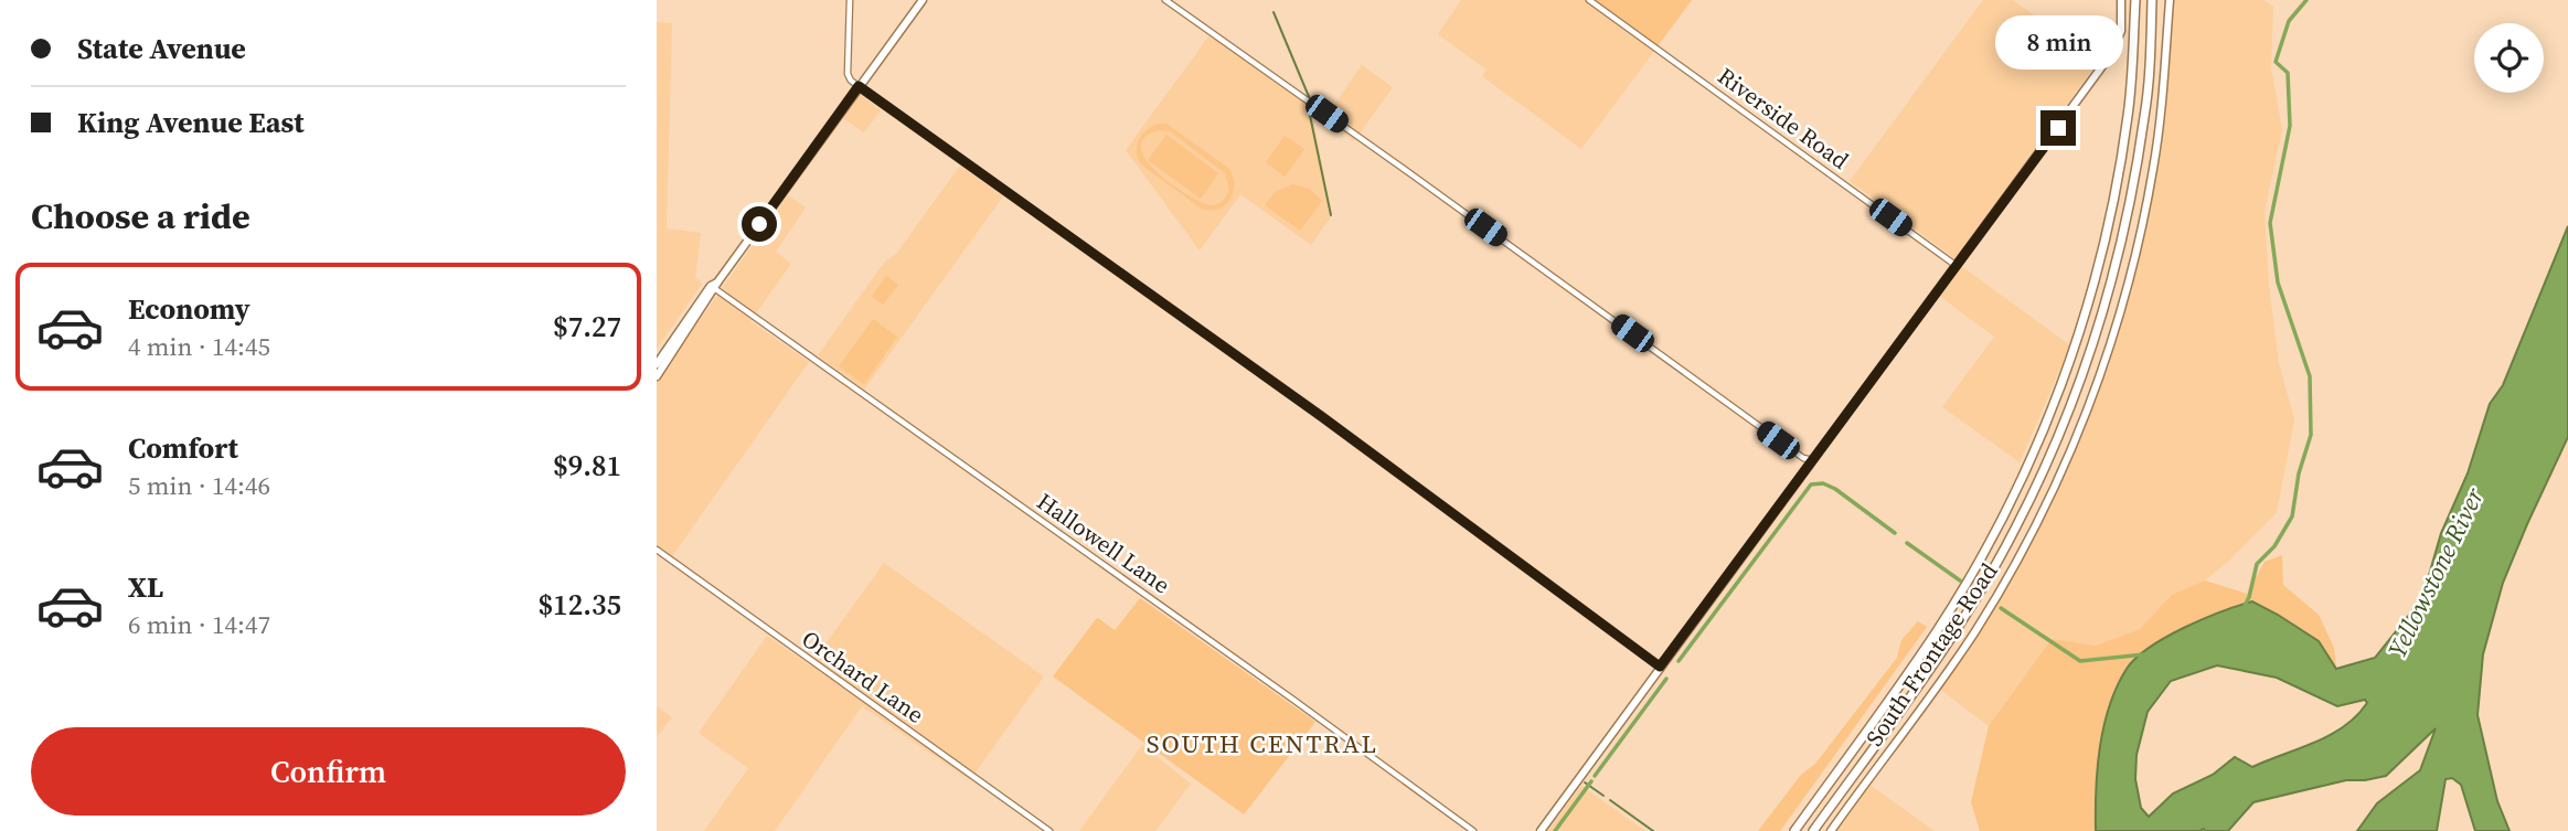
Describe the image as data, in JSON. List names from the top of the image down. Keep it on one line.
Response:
{"streets":{"main road":["South Frontage Road"],"street":["Riverside Road","Hallowell Lane","Orchard Lane"]},"districts":["SOUTH CENTRAL"],"water":["Yellowstone River"],"page":{"banner":["State Avenue","King Avenue East"],"bubble":"8 min","heading":"Choose a ride","list":[{"name":"Economy","note":"4 min · 14:45","value":"$7.27"},{"name":"Comfort","note":"5 min · 14:46","value":"$9.81"},{"name":"XL","note":"6 min · 14:47","value":"$12.35"}],"buttons":"Confirm"}}
